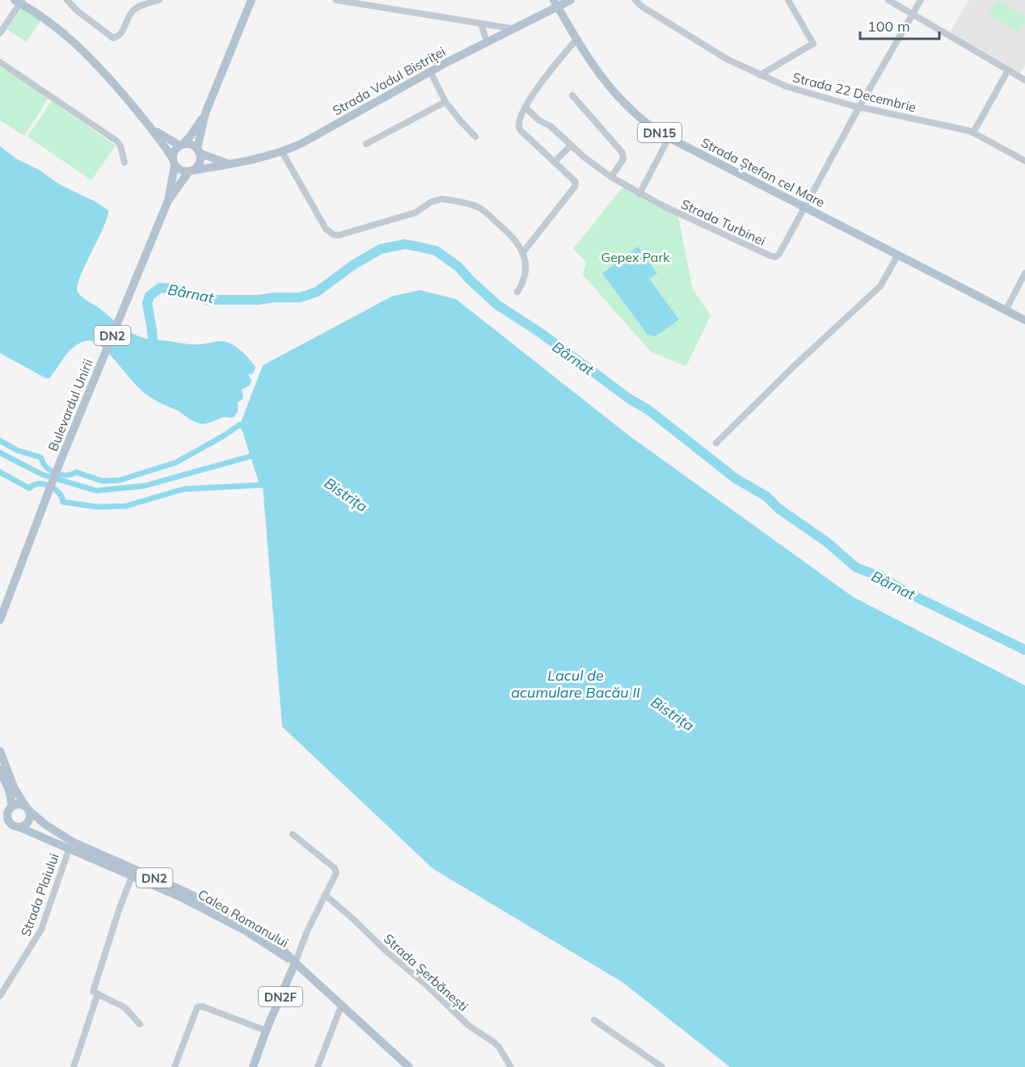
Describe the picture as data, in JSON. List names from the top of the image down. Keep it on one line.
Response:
{"streets":{"main road":["Strada Vadul Bistriței","DN15","Strada Ștefan cel Mare","DN2","Bulevardul Unirii","Calea Romanului","DN2F"],"street":["Strada 22 Decembrie","Strada Turbinei","Strada Plaiului","Strada Șerbănești"]},"crossings":[["Strada Vadul Bistriței","Strada Ștefan cel Mare"],["Strada Vadul Bistriței","DN2"],["Strada Vadul Bistriței","Bulevardul Unirii"],["Strada Ștefan cel Mare","Strada Turbinei"],["DN2","Bulevardul Unirii"],["Strada Plaiului","Calea Romanului"],["Calea Romanului","DN2F"]],"water":["Bârnat","Bistrița","Lacul de acumulare Bacău II"],"parks":["Gepex Park"],"scale_bar":"100 m"}
